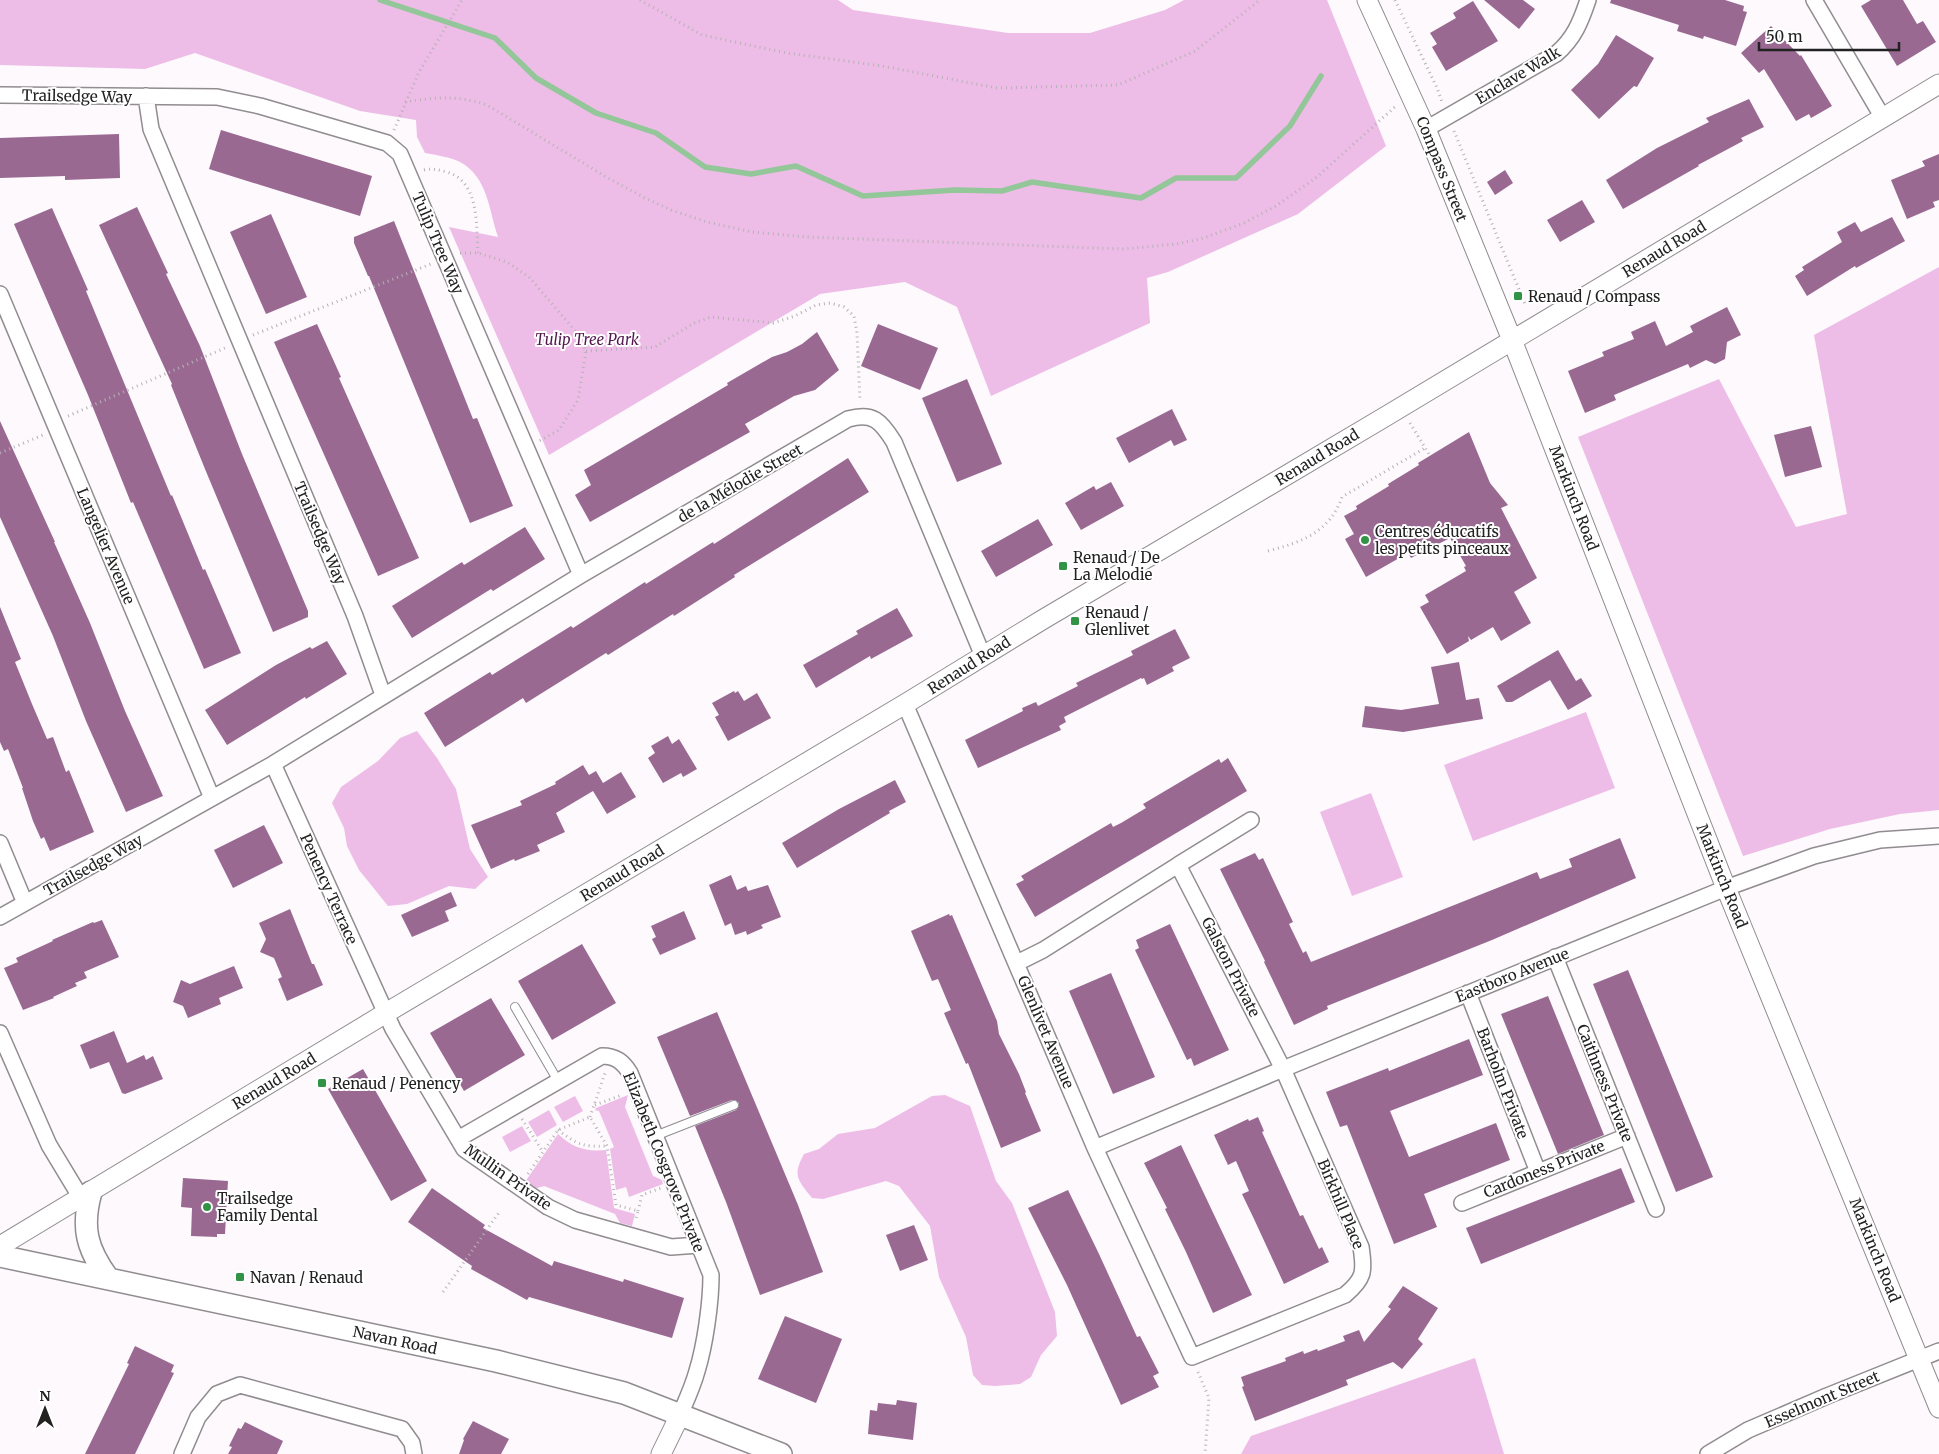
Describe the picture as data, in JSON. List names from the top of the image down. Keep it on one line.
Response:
{"streets":{"main road":["Navan Road"],"street":["Enclave Walk","Trailsedge Way","Compass Street","Tulip Tree Way","Renaud Road","de la Mélodie Street","Markinch Road","Langelier Avenue","Penency Terrace","Galston Private","Eastboro Avenue","Glenlivet Avenue","Barholm Private","Caithness Private","Elizabeth Cosgrove Private","Cardoness Private","Mullin Private","Birkhill Place","Esselmont Street"]},"crossings":[["Enclave Walk","Compass Street"],["Trailsedge Way","de la Mélodie Street"],["Trailsedge Way","Langelier Avenue"],["Trailsedge Way","Penency Terrace"],["Compass Street","Renaud Road"],["Compass Street","Markinch Road"],["Tulip Tree Way","de la Mélodie Street"],["Renaud Road","de la Mélodie Street"],["Renaud Road","Markinch Road"],["Renaud Road","Penency Terrace"],["Renaud Road","Glenlivet Avenue"],["Renaud Road","Mullin Private"],["Markinch Road","Eastboro Avenue"],["Markinch Road","Esselmont Street"],["Penency Terrace","Mullin Private"],["Galston Private","Eastboro Avenue"],["Galston Private","Birkhill Place"],["Eastboro Avenue","Glenlivet Avenue"],["Eastboro Avenue","Barholm Private"],["Eastboro Avenue","Caithness Private"],["Eastboro Avenue","Birkhill Place"],["Glenlivet Avenue","Birkhill Place"],["Barholm Private","Cardoness Private"],["Caithness Private","Cardoness Private"],["Elizabeth Cosgrove Private","Mullin Private"],["Elizabeth Cosgrove Private","Navan Road"]],"parks":["Tulip Tree Park"],"places":{"transit":["Renaud / Compass","Renaud / De La Melodie","Renaud / Glenlivet","Renaud / Penency","Navan / Renaud"],"other":["Centres éducatifs les petits pinceaux","Trailsedge Family Dental"]},"scale_bar":"50 m","north":"top"}
